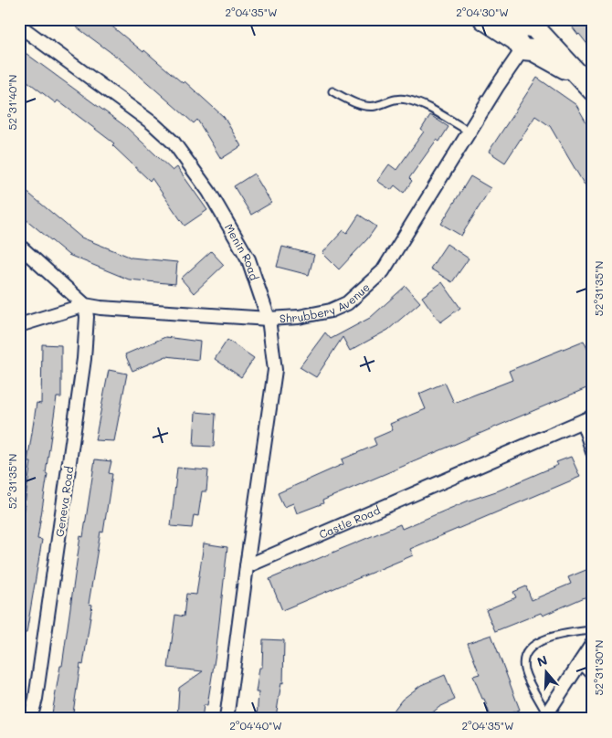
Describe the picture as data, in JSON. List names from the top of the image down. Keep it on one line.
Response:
{"streets":{"street":["Menin Road","Shrubbery Avenue","Geneva Road","Castle Road"]},"crossings":[["Menin Road","Shrubbery Avenue"],["Menin Road","Castle Road"],["Shrubbery Avenue","Geneva Road"]],"north":"top","coordinates":["2°04'35\"W","2°04'30\"W","52°31'40\"N","52°31'35\"N","52°31'30\"N","2°04'40\"W"]}
